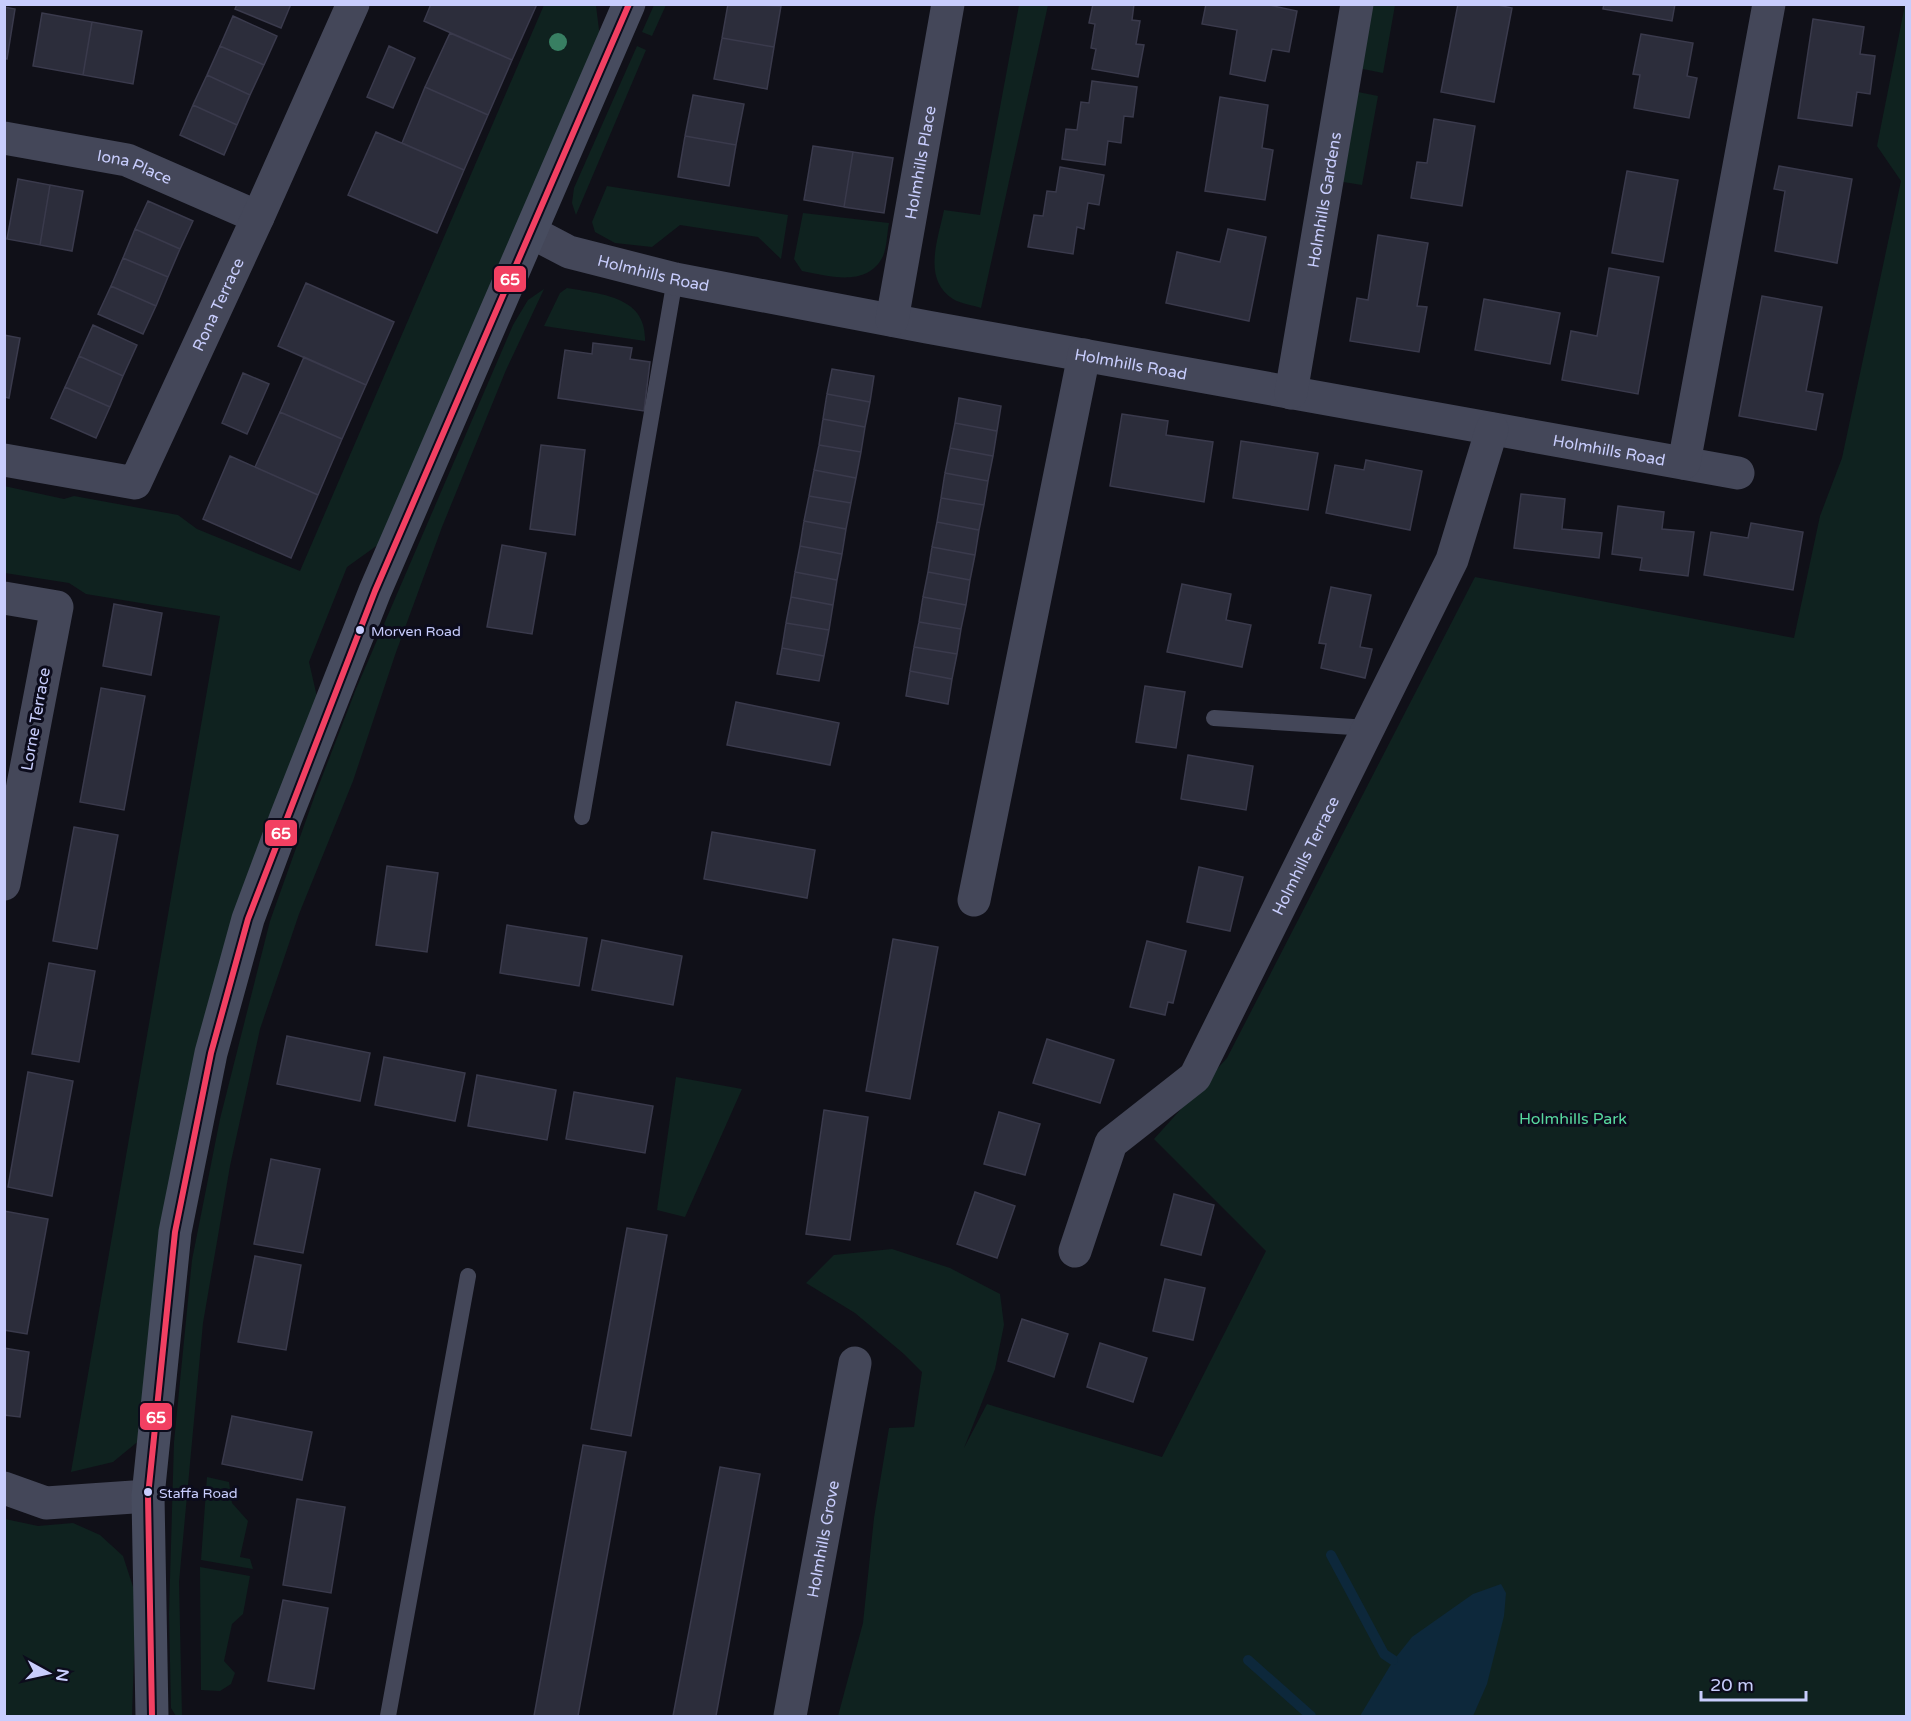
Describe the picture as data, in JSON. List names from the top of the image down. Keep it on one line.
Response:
{"streets":{"street":["Holmhills Place","Iona Place","Holmhills Gardens","Holmhills Road","Rona Terrace","Lorne Terrace","Holmhills Terrace","Holmhills Grove"]},"crossings":[["Holmhills Place","Holmhills Road"],["Iona Place","Rona Terrace"],["Holmhills Gardens","Holmhills Road"],["Holmhills Road","Holmhills Terrace"]],"parks":["Holmhills Park"],"places":["Morven Road","Staffa Road"],"lines":["transit line 65"],"scale_bar":"20 m","north":"right"}
